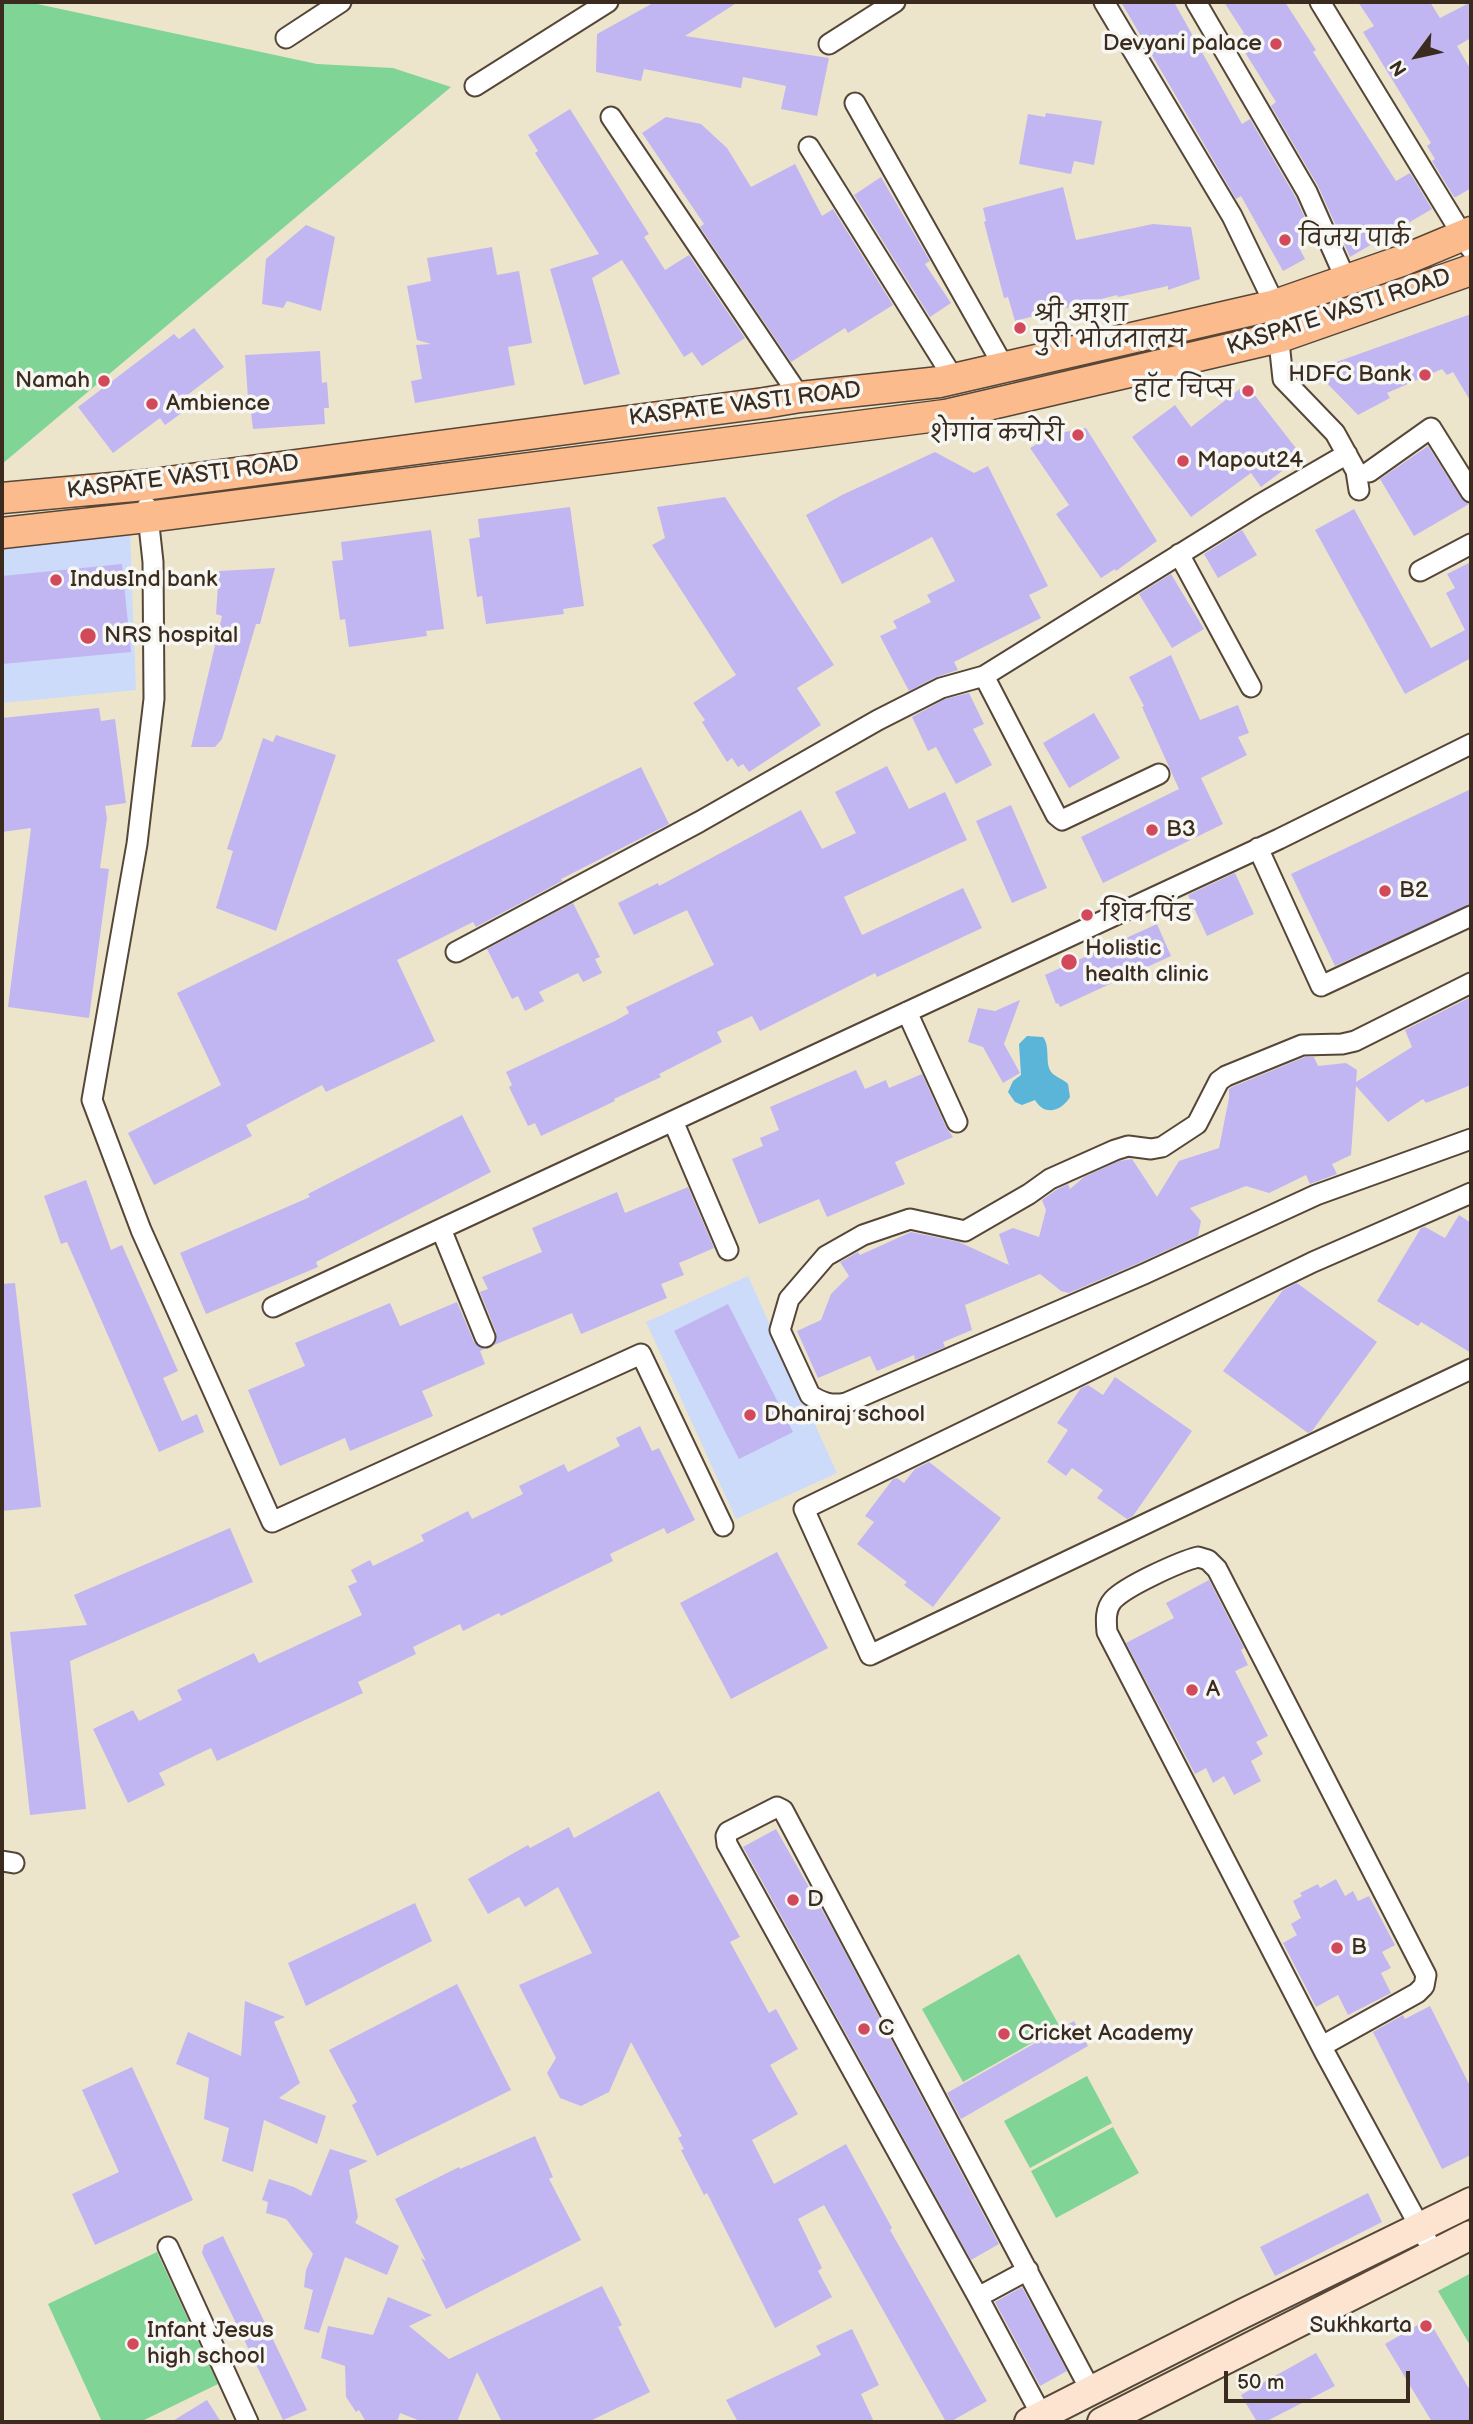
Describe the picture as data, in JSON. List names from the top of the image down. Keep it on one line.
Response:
{"streets":{"main road":["KASPATE VASTI ROAD"]},"places":["Devyani palace","विजय पार्क","श्री आशा पुरी भोजनालय","HDFC Bank","Namah","हॉट चिप्स","Ambience","शेगांव कचोरी","Mapout24","IndusInd bank","NRS hospital","B3","B2","शिव पिंड","Holistic health clinic","Dhaniraj school","A","D","B","C","Cricket Academy","Sukhkarta","Infant Jesus high school"],"scale_bar":"50 m","north":"bottom left"}
